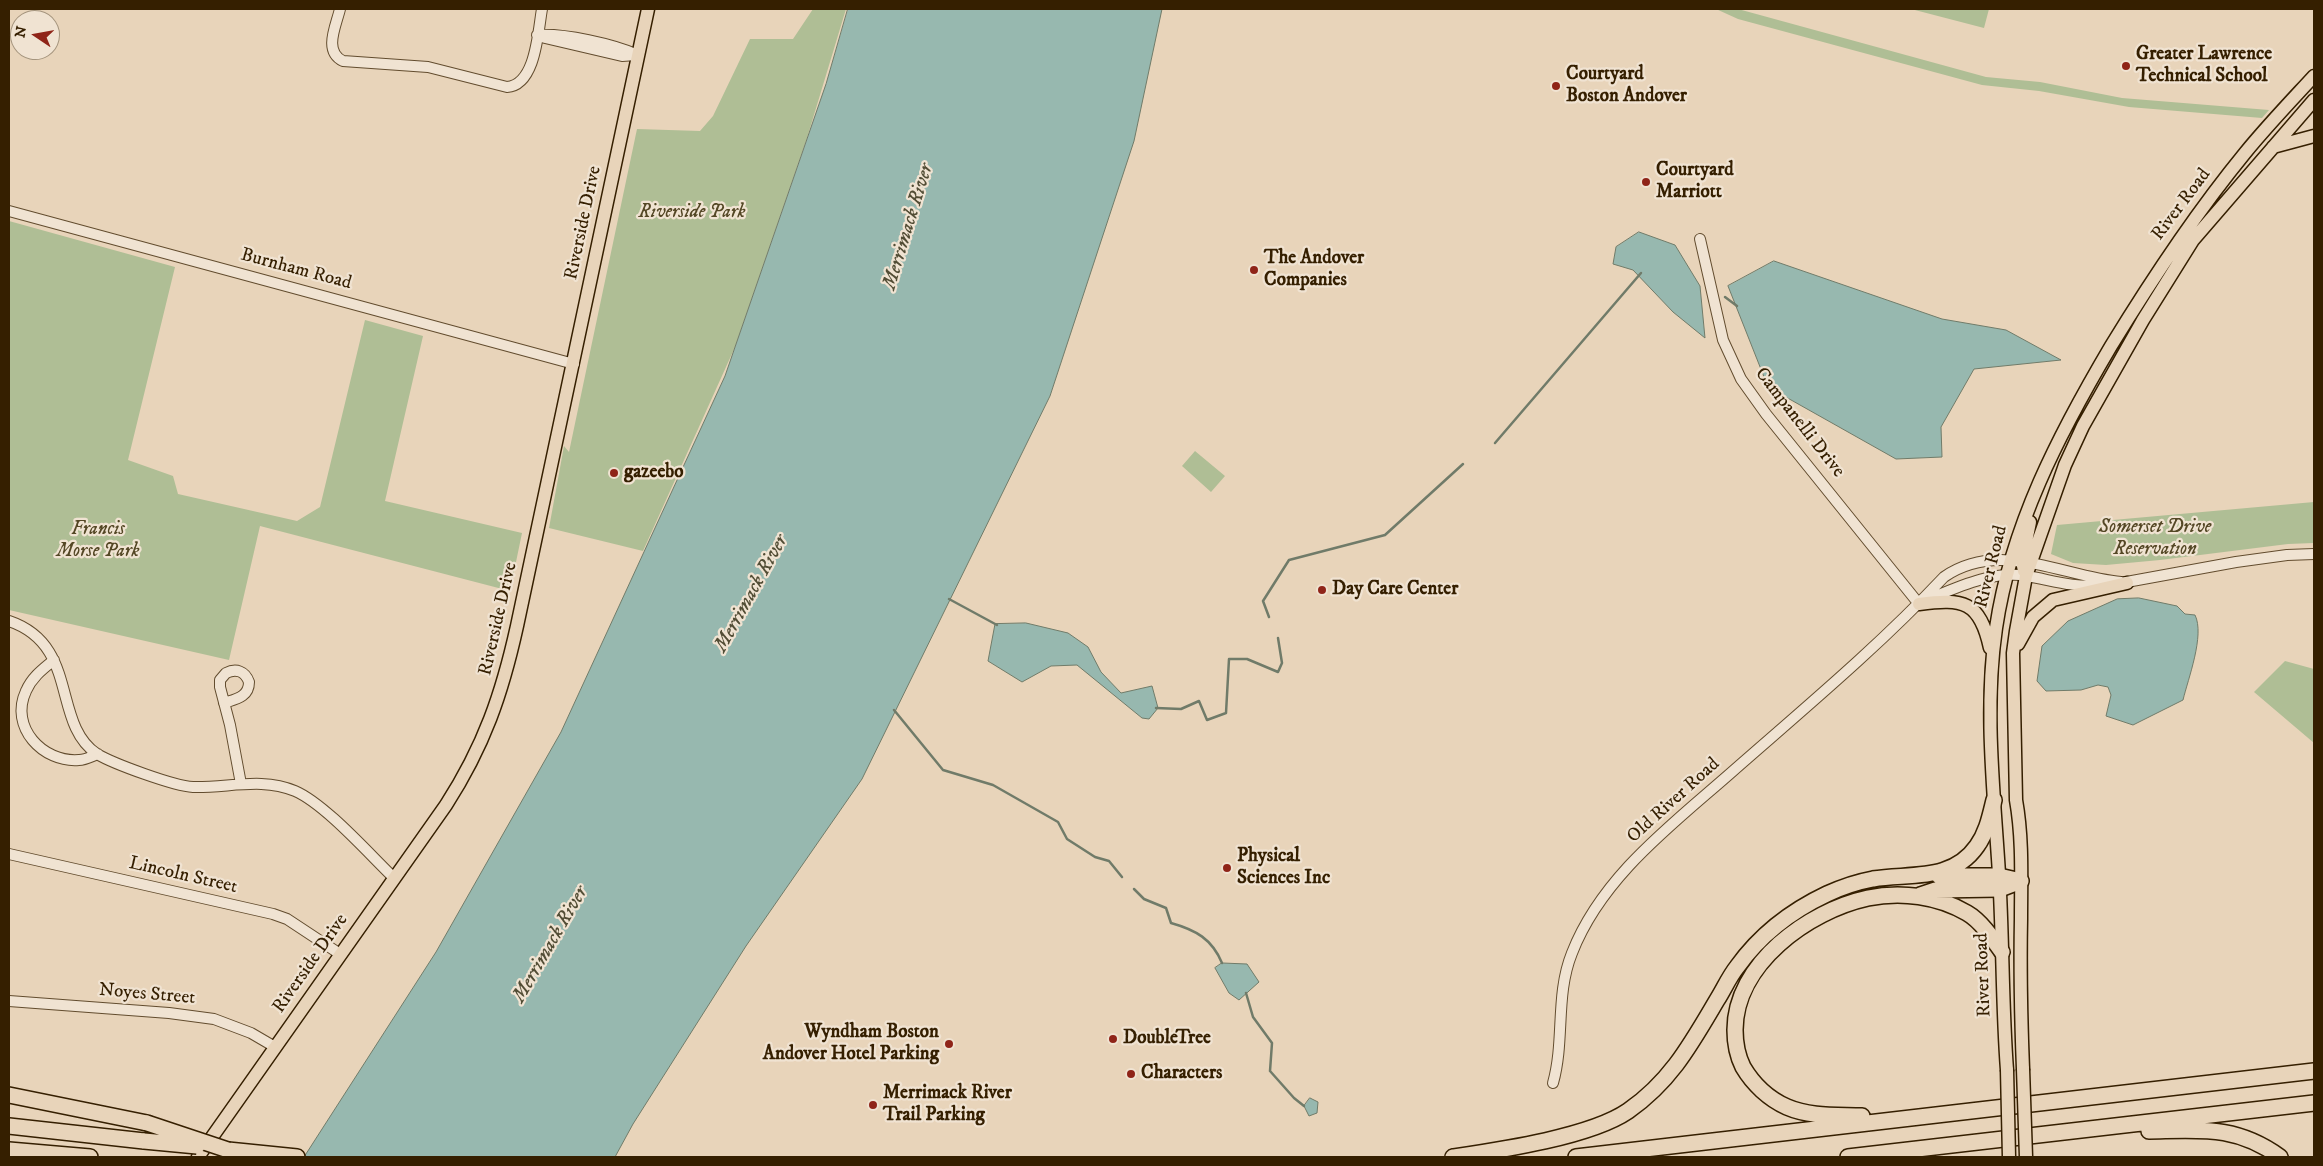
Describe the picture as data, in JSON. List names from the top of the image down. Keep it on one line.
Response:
{"streets":{"main road":["River Road","Riverside Drive"],"street":["Burnham Road","Campanelli Drive","Old River Road","Lincoln Street","Noyes Street"]},"crossings":[["River Road","Old River Road"],["Riverside Drive","Burnham Road"],["Riverside Drive","Lincoln Street"],["Riverside Drive","Noyes Street"],["Campanelli Drive","Old River Road"]],"water":["Merrimack River"],"parks":["Riverside Park","Somerset Drive Reservation","Francis Morse Park"],"places":["Greater Lawrence Technical School","Courtyard Boston Andover","Courtyard Marriott","The Andover Companies","gazeebo","Day Care Center","Physical Sciences Inc","DoubleTree","Wyndham Boston Andover Hotel Parking","Characters","Merrimack River Trail Parking"],"north":"left"}
